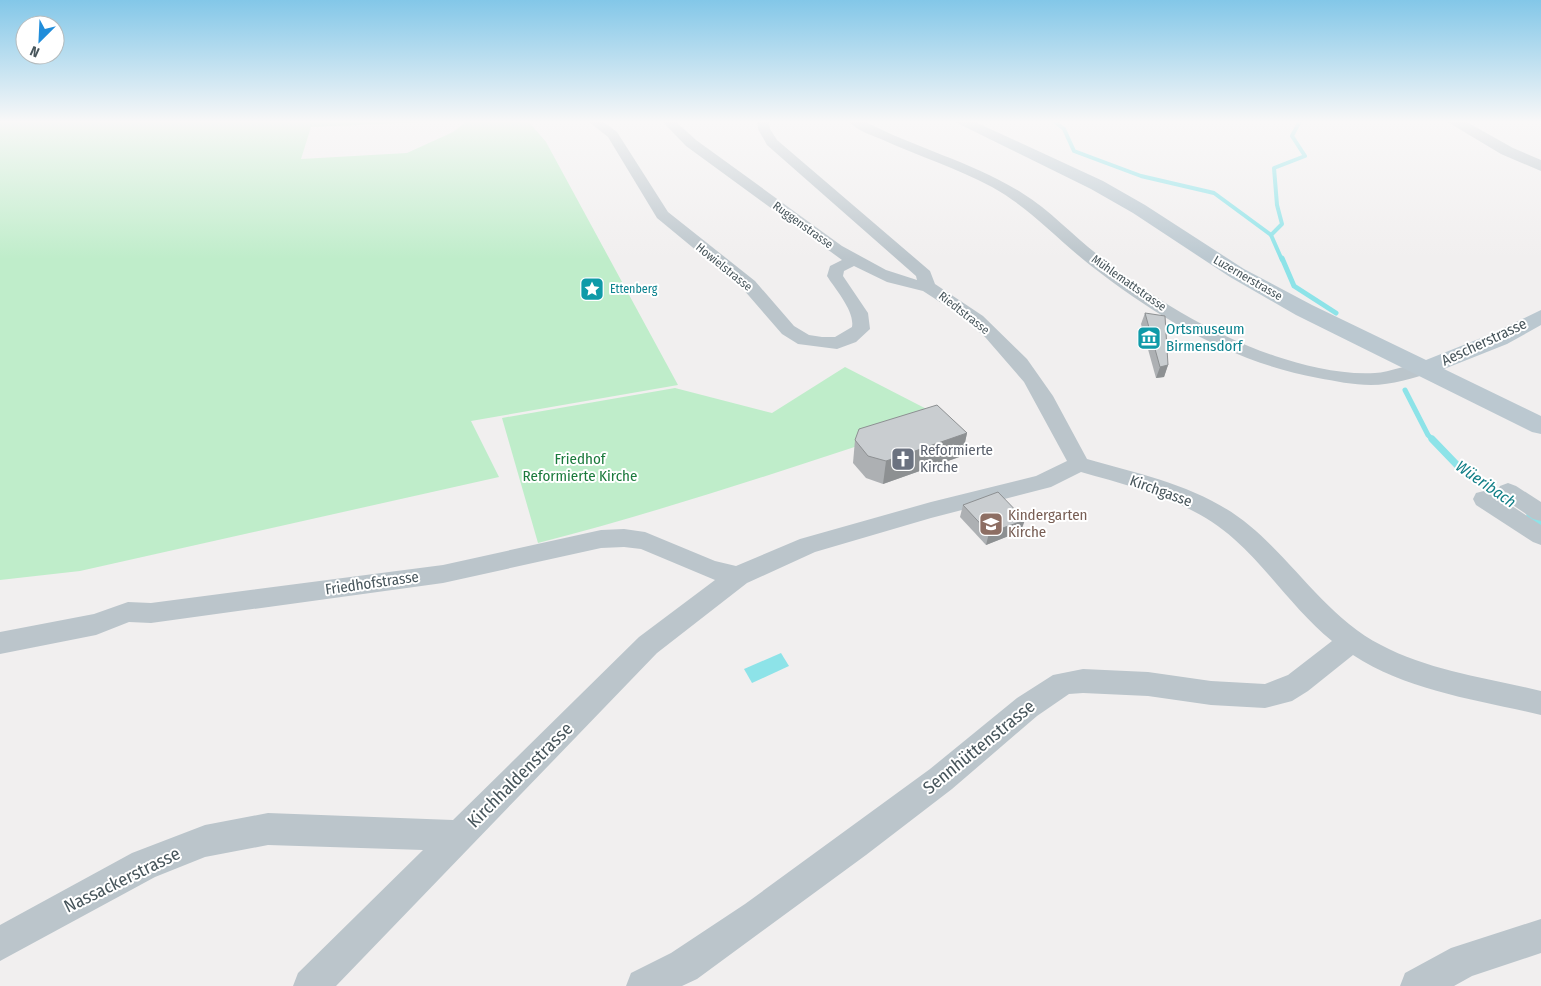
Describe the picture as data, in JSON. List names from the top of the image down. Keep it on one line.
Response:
{"streets":{"main road":["Luzernerstrasse","Aescherstrasse"],"street":["Ruggenstrasse","Howielstrasse","Mühlemattstrasse","Riedtstrasse","Kirchgasse","Friedhofstrasse","Sennhüttenstrasse","Kirchhaldenstrasse","Nassackerstrasse"]},"crossings":[["Ruggenstrasse","Howielstrasse"],["Ruggenstrasse","Riedtstrasse"],["Luzernerstrasse","Mühlemattstrasse"],["Luzernerstrasse","Aescherstrasse"],["Mühlemattstrasse","Aescherstrasse"],["Riedtstrasse","Kirchgasse"],["Kirchgasse","Sennhüttenstrasse"],["Friedhofstrasse","Kirchhaldenstrasse"],["Kirchhaldenstrasse","Nassackerstrasse"]],"water":["Wüeribach"],"parks":["Friedhof Reformierte Kirche"],"places":{"place":["Ettenberg"],"museum":["Ortsmuseum Birmensdorf"],"church":["Reformierte Kirche"],"school or university":["Kindergarten Kirche"]},"north":"bottom left"}
